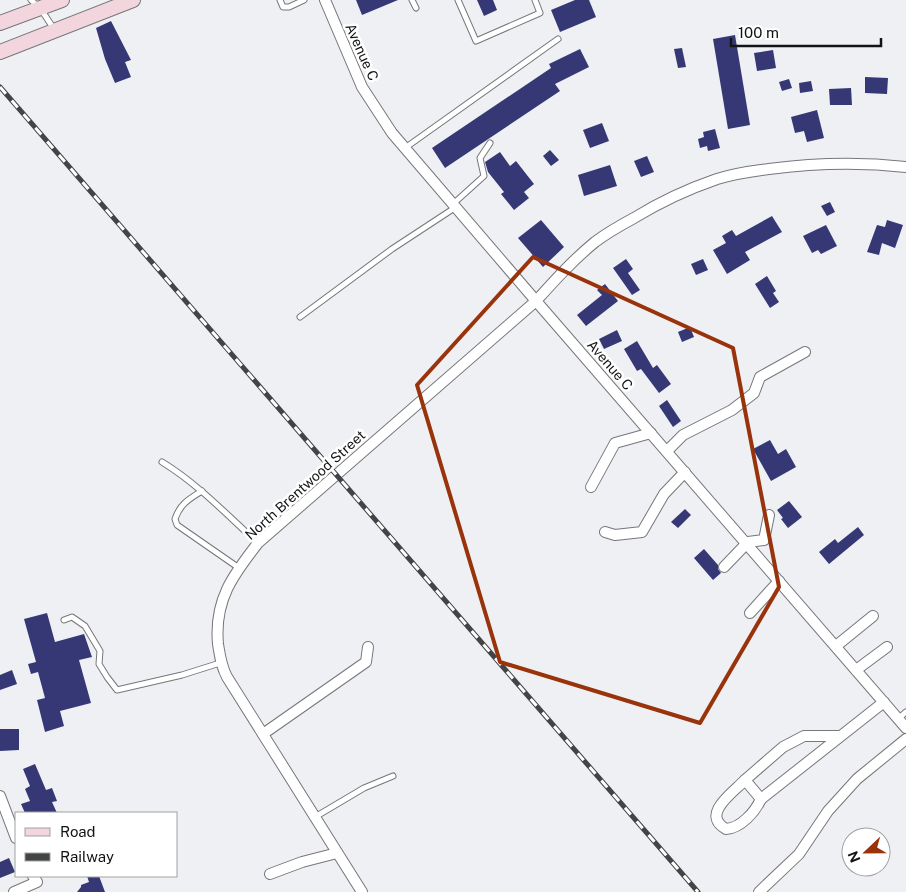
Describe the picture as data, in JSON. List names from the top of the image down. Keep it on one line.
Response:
{"streets":{"street":["Avenue C","North Brentwood Street"]},"crossings":[["Avenue C","North Brentwood Street"]],"legend":["Road","Railway"],"scale_bar":"100 m","north":"left"}
